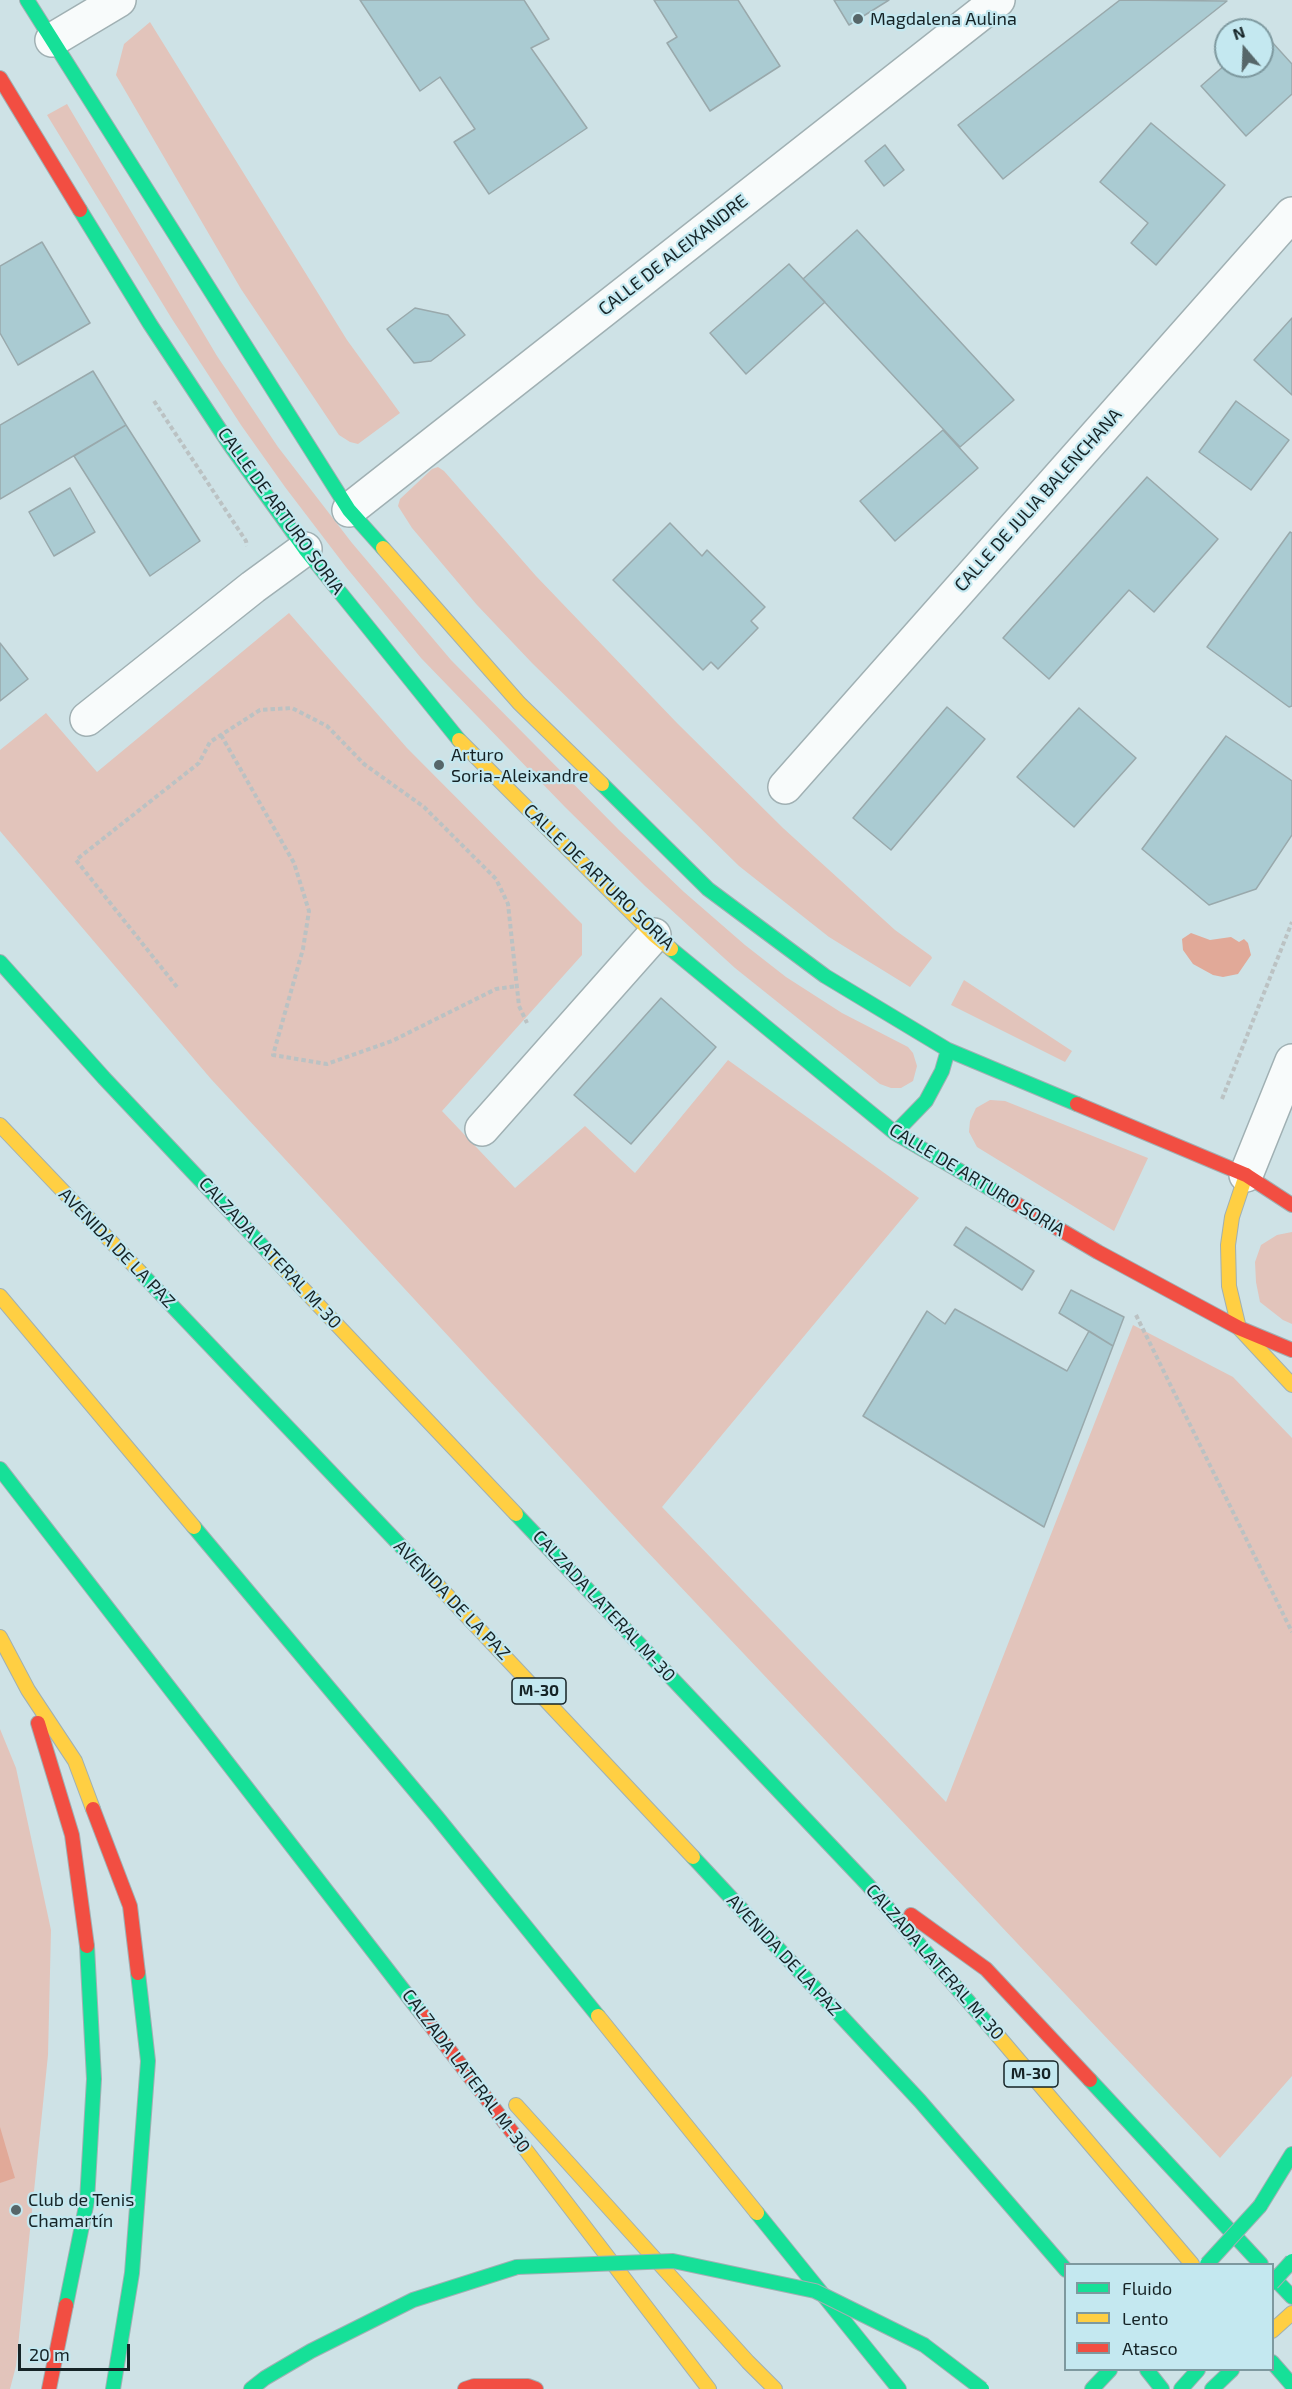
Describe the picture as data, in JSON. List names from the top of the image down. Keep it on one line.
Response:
{"streets":{"main road":["CALLE DE ARTURO SORIA","AVENIDA DE LA PAZ","CALZADA LATERAL M-30","M-30"],"street":["CALLE DE ALEIXANDRE","CALLE DE JULIA BALENCHANA"]},"places":["Magdalena Aulina","Arturo Soria-Aleixandre","Club de Tenis Chamartín"],"legend":["Fluido","Lento","Atasco"],"scale_bar":"20 m","north":"top"}
